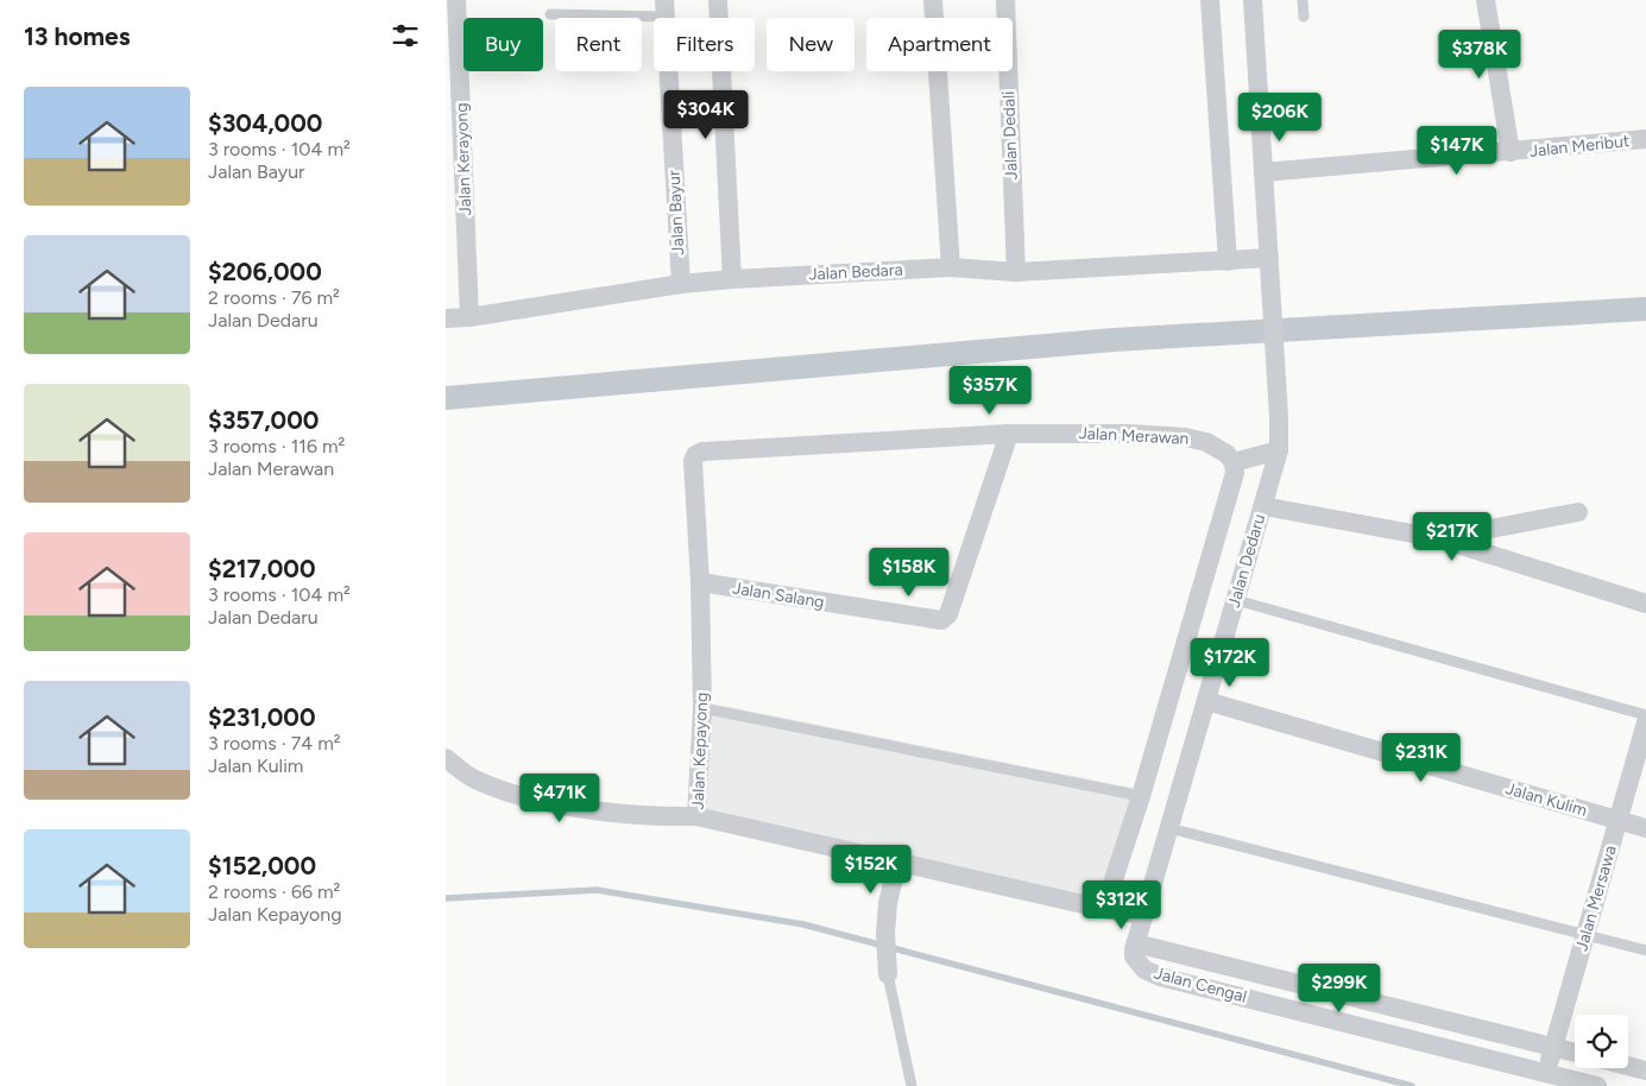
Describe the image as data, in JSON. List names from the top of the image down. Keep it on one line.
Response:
{"streets":{"street":["Jalan Dedali","Jalan Meribut","Jalan Kerayong","Jalan Bayur","Jalan Bedara","Jalan Merawan","Jalan Dedaru","Jalan Salang","Jalan Kepayong","Jalan Kulim","Jalan Mersawa","Jalan Cengal"]},"crossings":[["Jalan Dedali","Jalan Bedara"],["Jalan Kerayong","Jalan Bedara"],["Jalan Bayur","Jalan Bedara"],["Jalan Bedara","Jalan Dedaru"],["Jalan Merawan","Jalan Salang"],["Jalan Merawan","Jalan Kepayong"],["Jalan Dedaru","Jalan Kepayong"],["Jalan Dedaru","Jalan Kulim"],["Jalan Dedaru","Jalan Cengal"],["Jalan Salang","Jalan Kepayong"],["Jalan Kulim","Jalan Mersawa"],["Jalan Mersawa","Jalan Cengal"]],"page":{"heading":"13 homes","chip":["Buy","Rent","Filters","New","Apartment"],"price":["$378K","$304K","$206K","$147K","$357K","$217K","$158K","$172K","$231K","$471K","$152K","$312K","$299K"],"list":[{"name":"$304,000","note":"3 rooms · 104 m² · Jalan Bayur"},{"name":"$206,000","note":"2 rooms · 76 m² · Jalan Dedaru"},{"name":"$357,000","note":"3 rooms · 116 m² · Jalan Merawan"},{"name":"$217,000","note":"3 rooms · 104 m² · Jalan Dedaru"},{"name":"$231,000","note":"3 rooms · 74 m² · Jalan Kulim"},{"name":"$152,000","note":"2 rooms · 66 m² · Jalan Kepayong"}]}}
